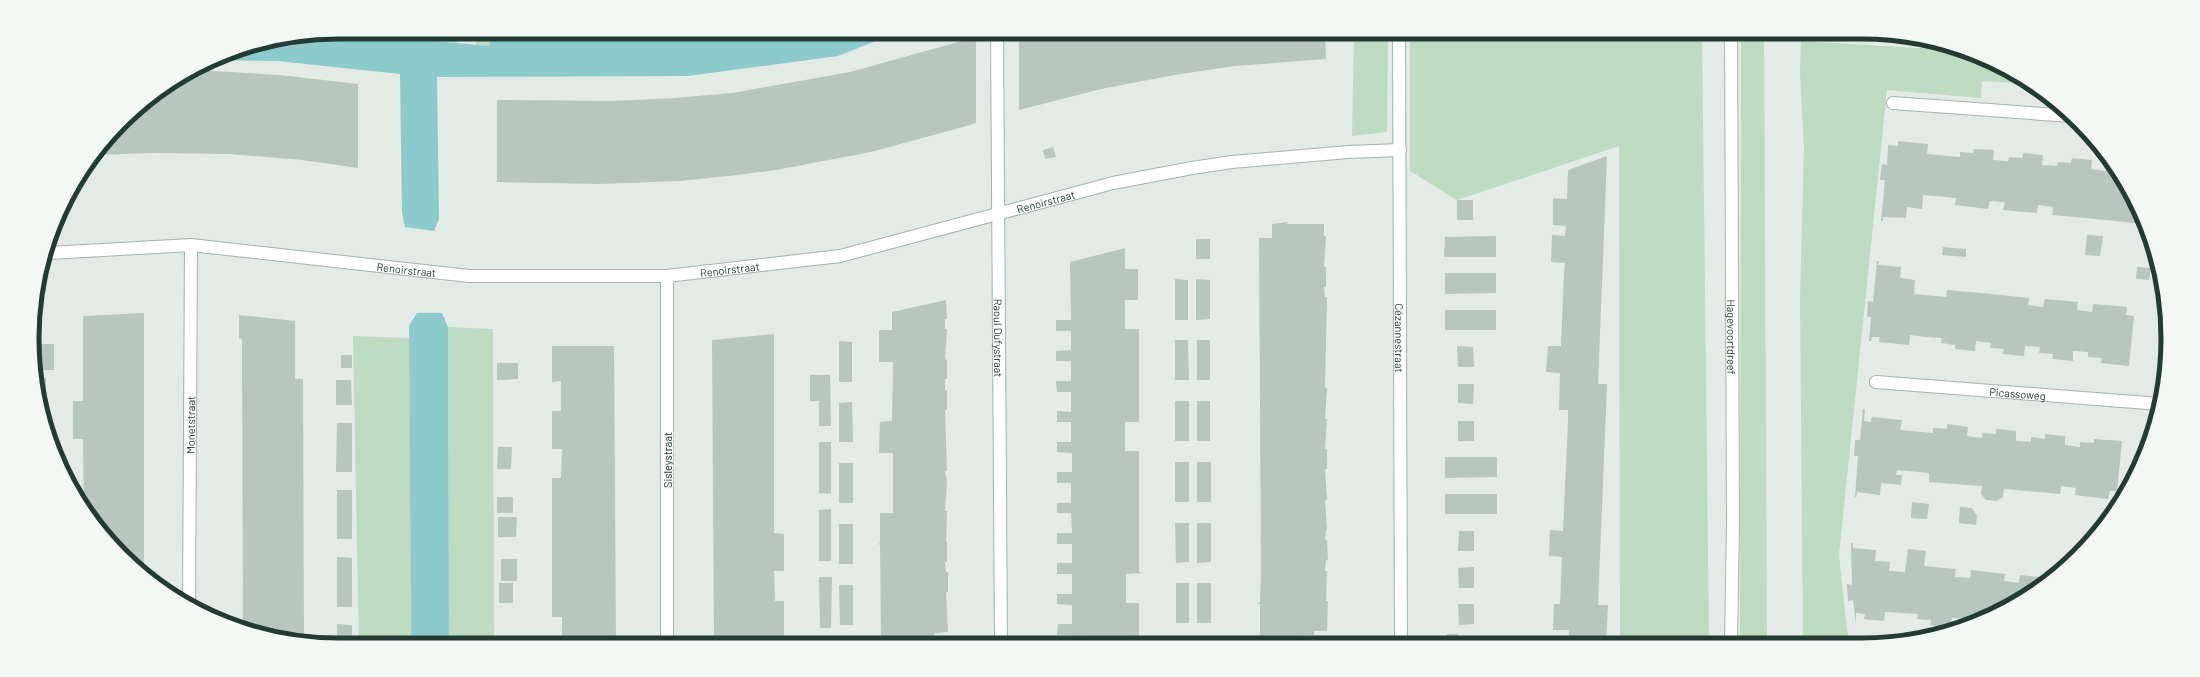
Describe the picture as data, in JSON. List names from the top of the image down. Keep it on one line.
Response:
{"streets":{"street":["Renoirstraat","Hagevoortdreef","Raoul Dufystraat","Cézannestraat","Picassoweg","Monetstraat","Sisleystraat"]},"crossings":[["Renoirstraat","Raoul Dufystraat"],["Renoirstraat","Cézannestraat"],["Renoirstraat","Monetstraat"],["Renoirstraat","Sisleystraat"]]}
